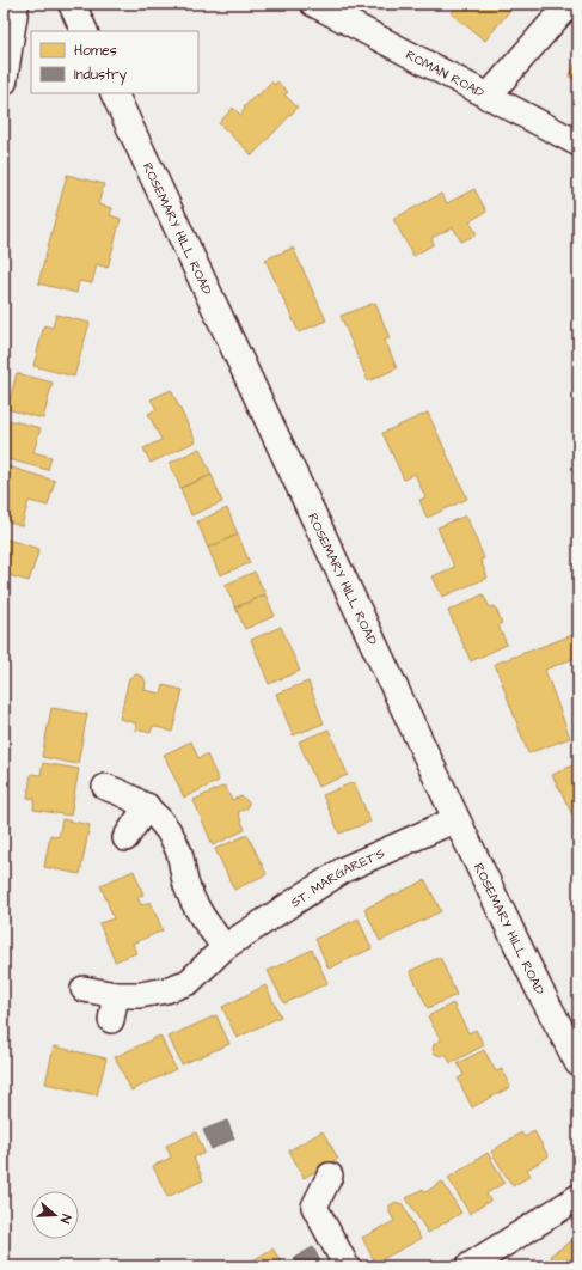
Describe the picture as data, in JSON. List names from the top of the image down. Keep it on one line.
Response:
{"streets":{"main road":["ROSEMARY HILL ROAD"],"street":["ROMAN ROAD","ST. MARGARET'S"]},"crossings":[["ROSEMARY HILL ROAD","ST. MARGARET'S"]],"legend":["Homes","Industry"],"north":"right"}
